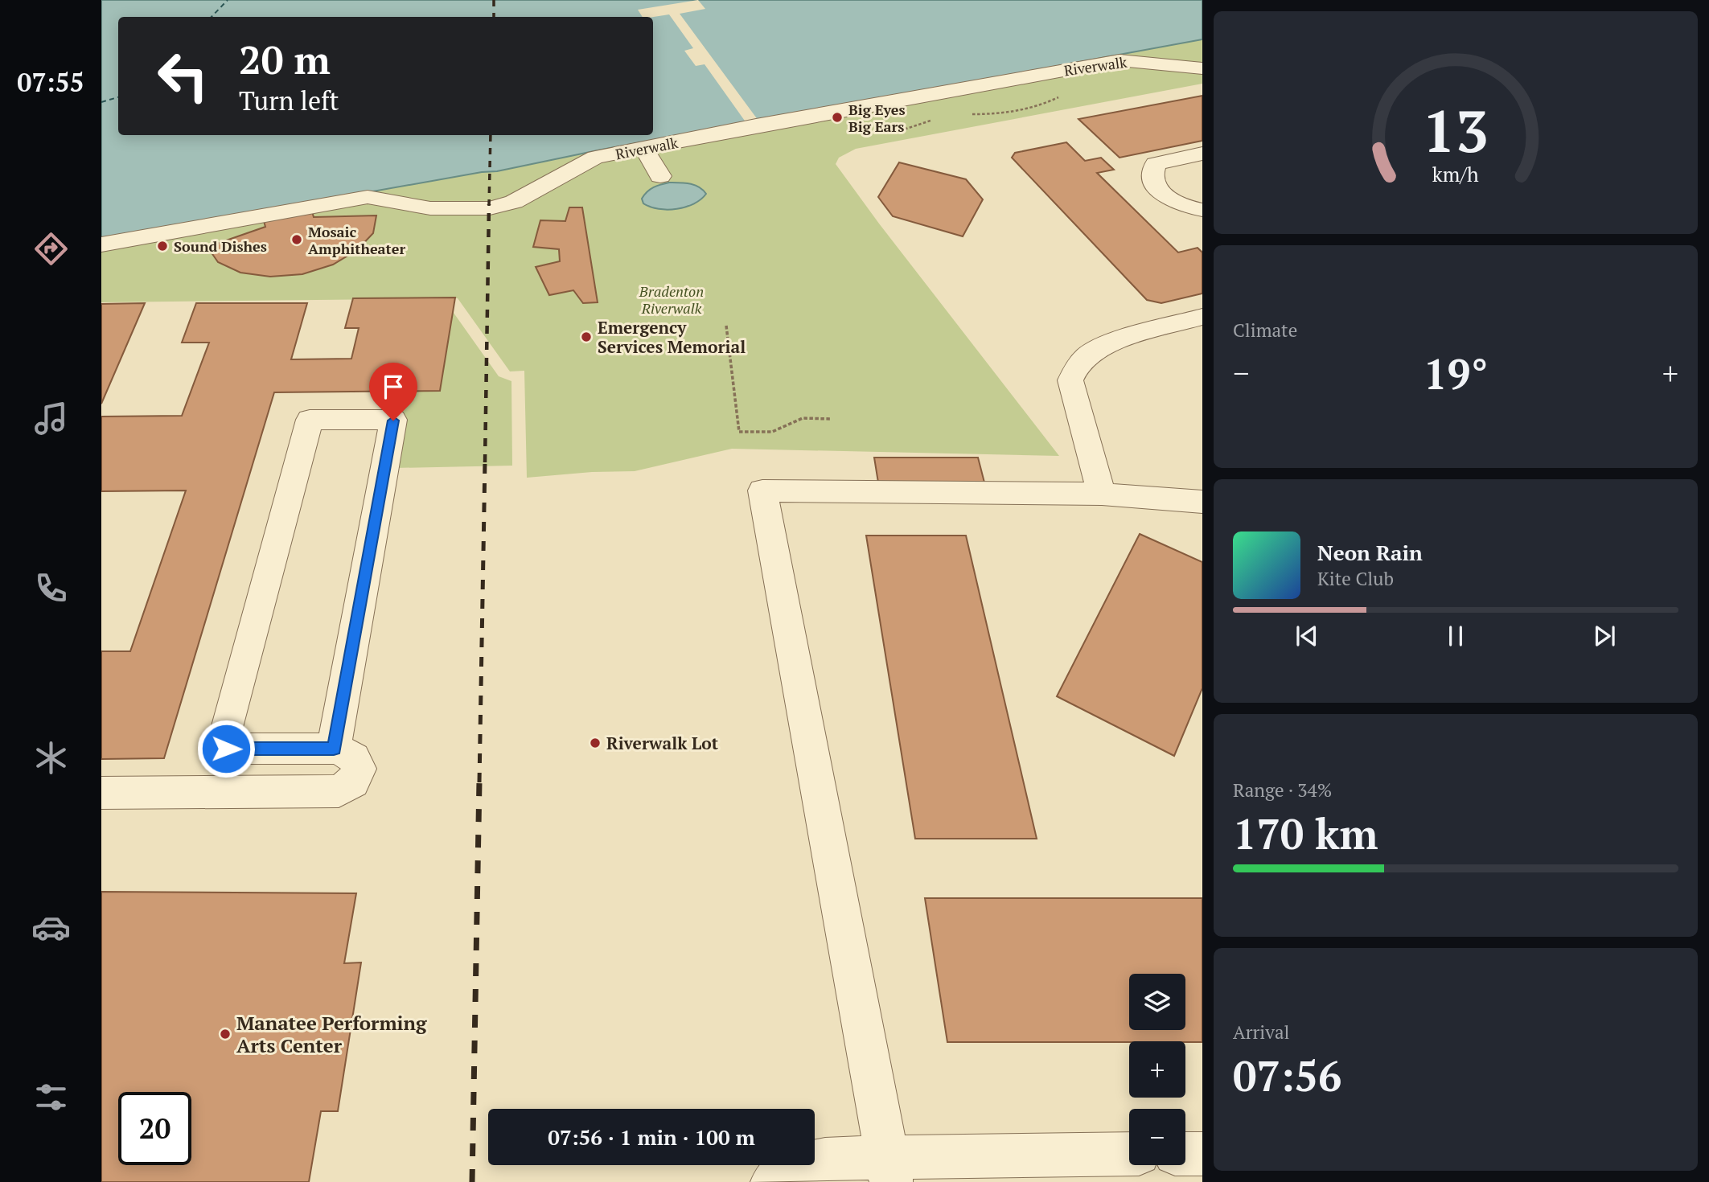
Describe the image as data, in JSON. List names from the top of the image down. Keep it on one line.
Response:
{"streets":{"street":["Riverwalk"]},"parks":["Bradenton Riverwalk"],"places":["Big Eyes Big Ears","Mosaic Amphitheater","Sound Dishes","Emergency Services Memorial","Riverwalk Lot","Manatee Performing Arts Center"],"page":{"tabs":"07:55","turn":["20 m","Turn left"],"tile":["Climate",["Range · 34%","170 km"],["Arrival","07:56"]],"heat":["−","19°","+"],"song":["Neon Rain","Kite Club"],"map_buttons":["+","−"],"limit":"20","trip":"07:56 · 1 min · 100 m","gauge":["13","km/h"]}}
